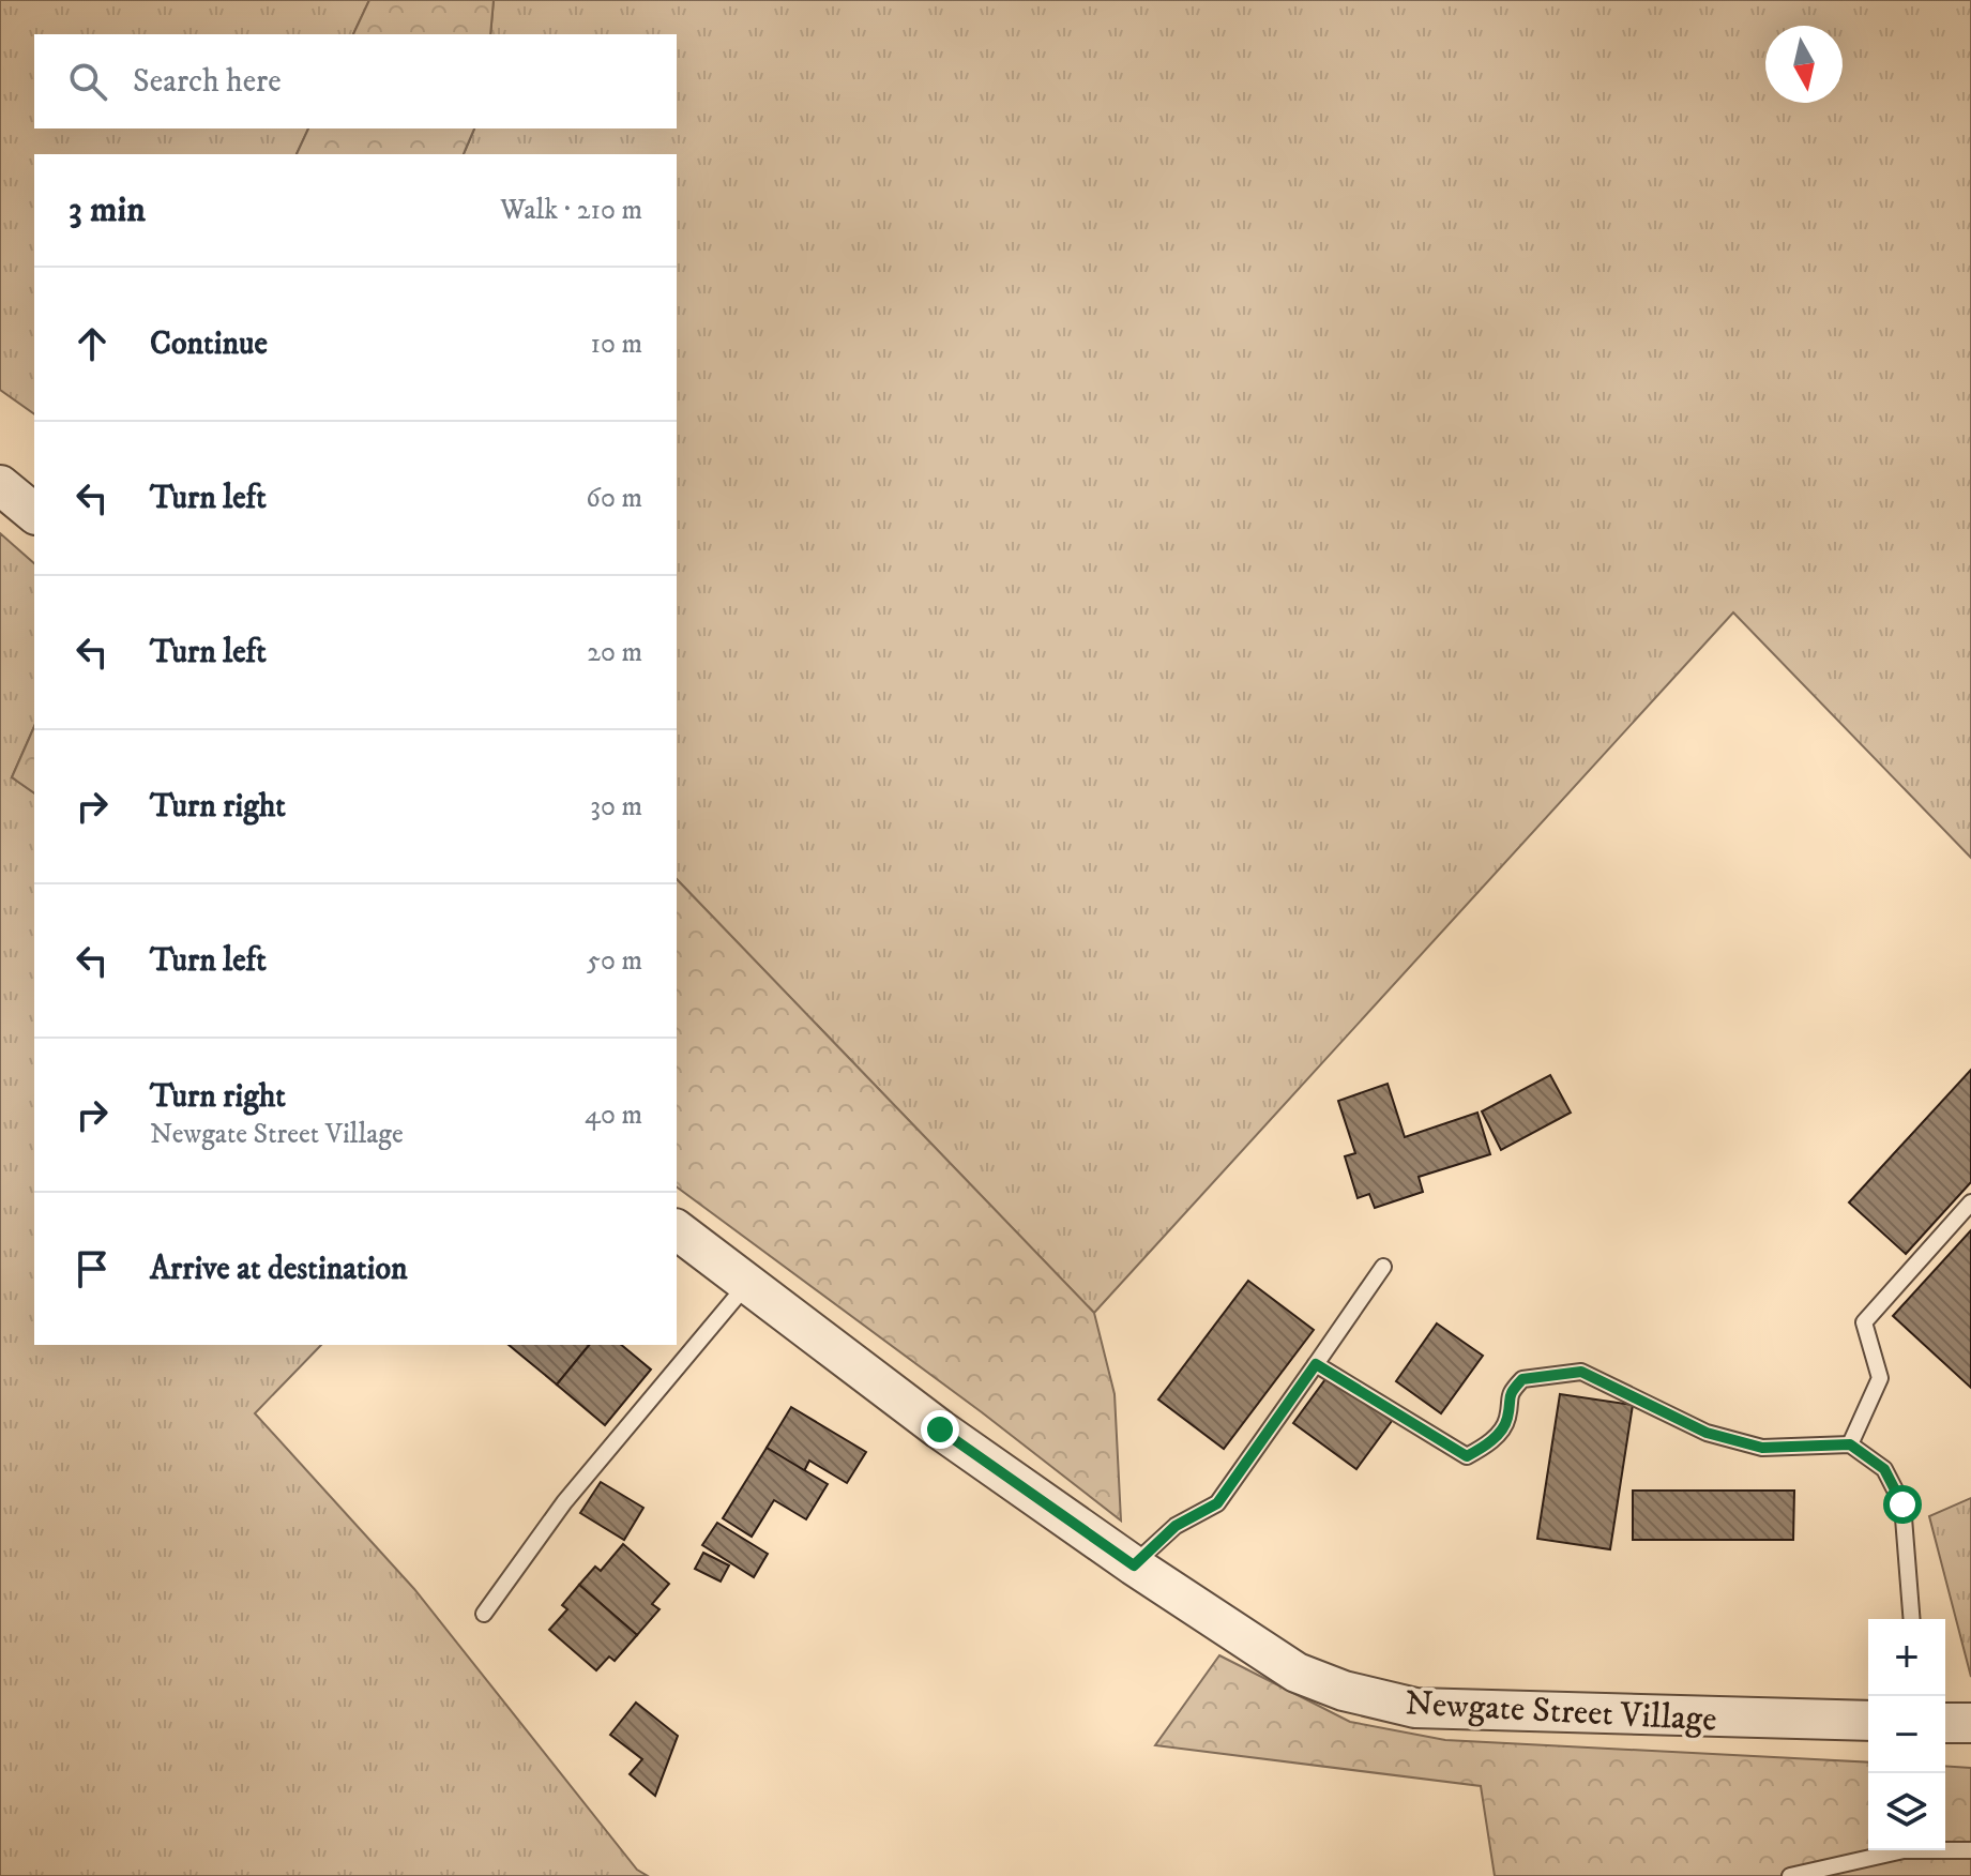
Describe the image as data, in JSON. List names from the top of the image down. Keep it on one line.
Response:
{"streets":{"street":["Newgate Street Village"]},"north":"bottom","page":{"search":"Search here","heading":["3 min","Walk · 210 m"],"list":[["Continue","10 m"],["Turn left","60 m"],["Turn left","20 m"],["Turn right","30 m"],["Turn left","50 m"],["Turn right","Newgate Street Village","40 m"],"Arrive at destination"],"map_buttons":["+","−"]}}
